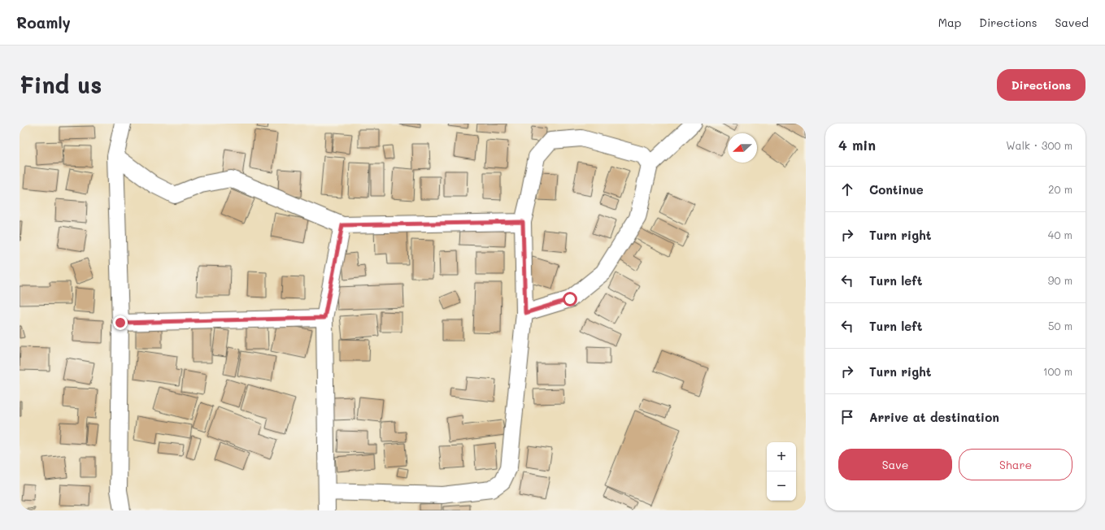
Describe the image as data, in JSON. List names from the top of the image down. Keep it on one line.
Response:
{"north":"left","page":{"header":"Roamly","nav":["Map","Directions","Saved"],"buttons":["Directions",["Save","Share"]],"title":"Find us","heading":["4 min","Walk · 300 m"],"list":[["Continue","20 m"],["Turn right","40 m"],["Turn left","90 m"],["Turn left","50 m"],["Turn right","100 m"],"Arrive at destination"],"map_buttons":["+","−"]}}
